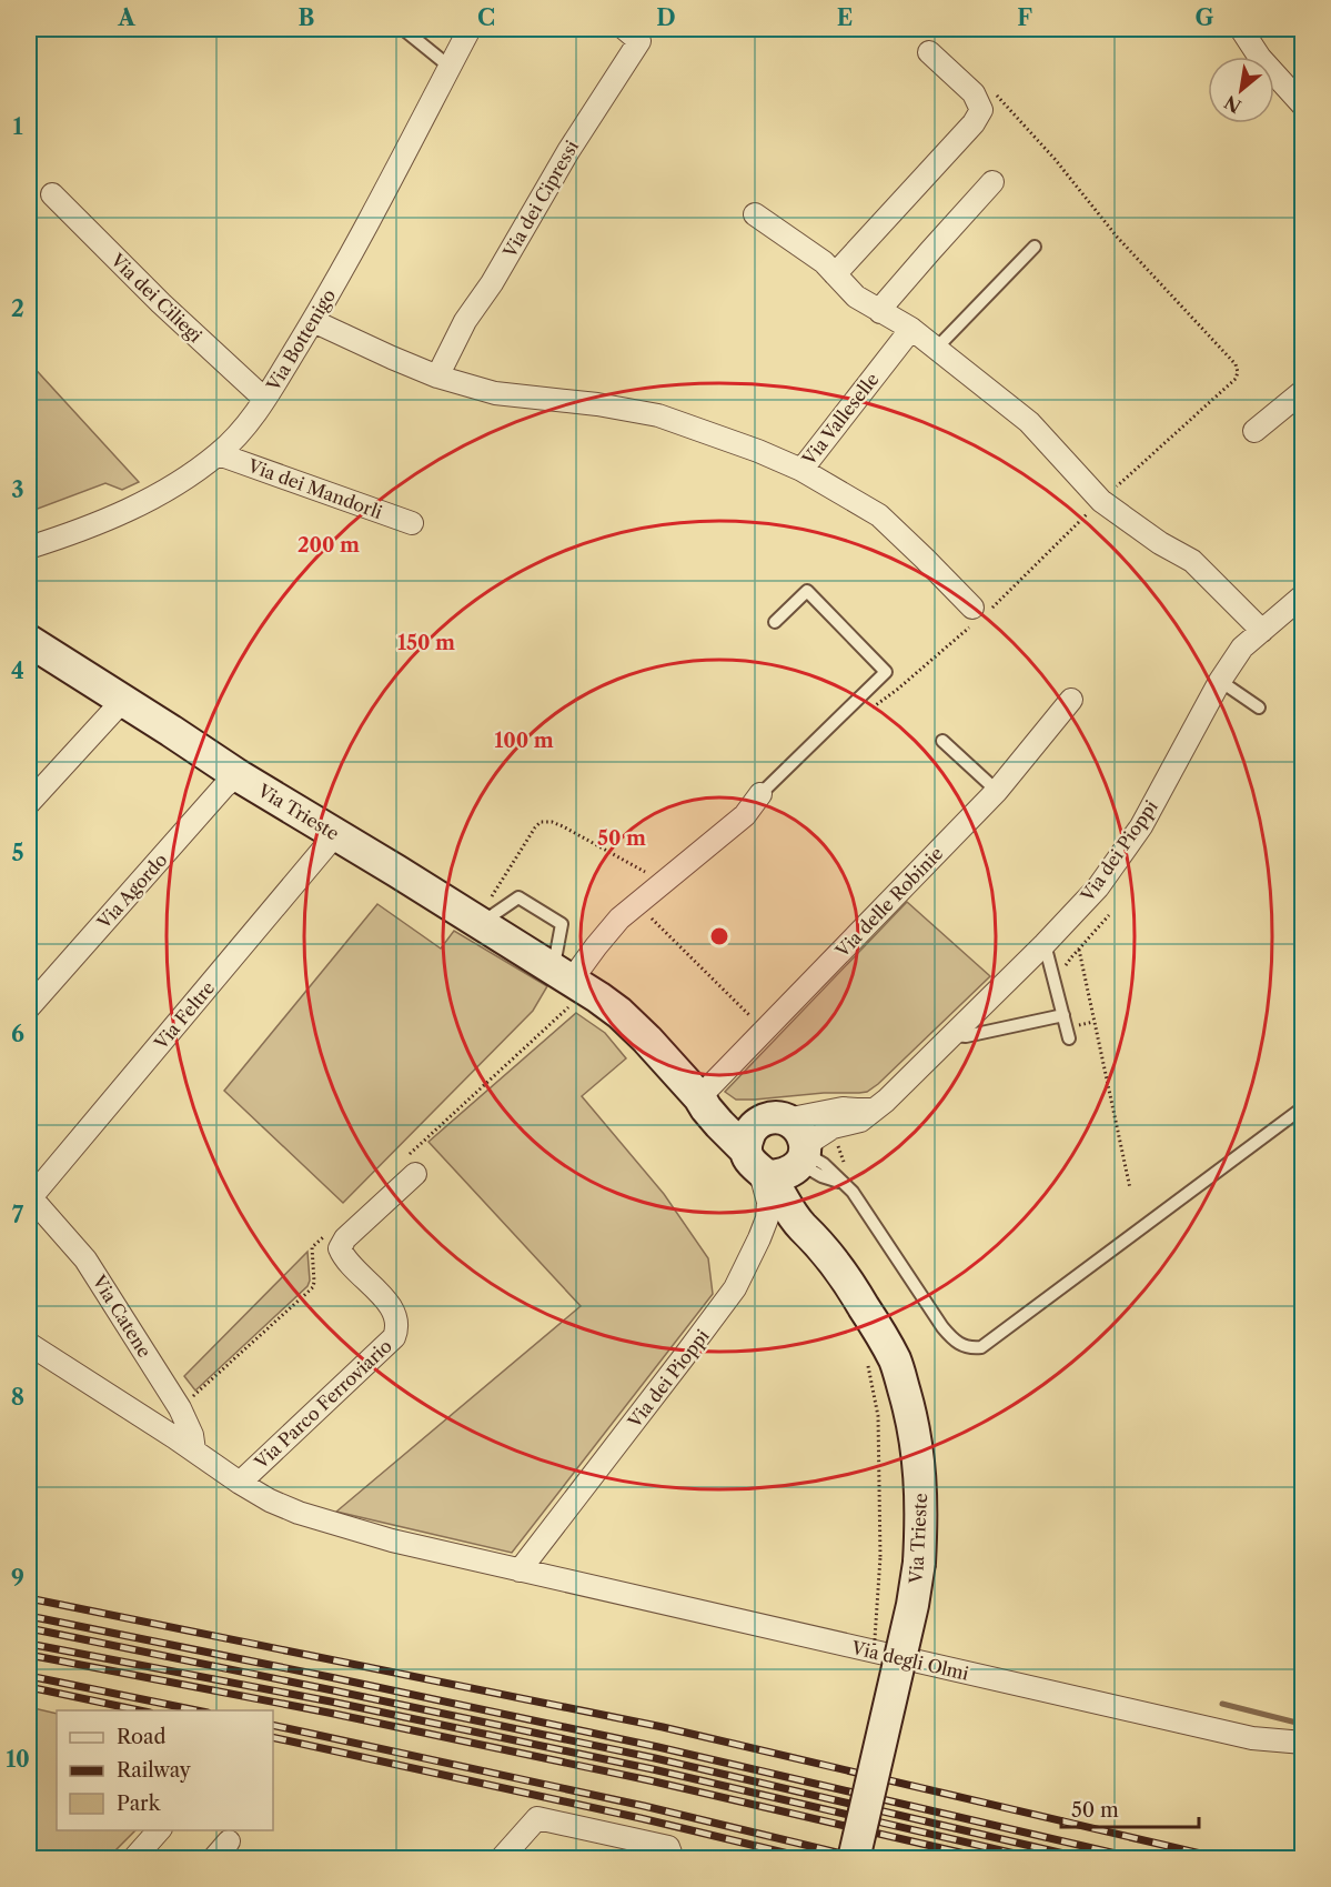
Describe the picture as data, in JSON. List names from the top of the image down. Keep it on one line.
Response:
{"streets":{"street":["Via dei Cipressi","Via dei Ciliegi","Via Bottenigo","Via Valleselle","Via dei Mandorli","Via Trieste","Via dei Pioppi","Via Agordo","Via delle Robinie","Via Feltre","Via Catene","Via Parco Ferroviario","Via degli Olmi"]},"crossings":[["Via dei Cipressi","Via Valleselle"],["Via dei Ciliegi","Via Bottenigo"],["Via Bottenigo","Via Valleselle"],["Via Bottenigo","Via dei Mandorli"],["Via Trieste","Via dei Pioppi"],["Via Trieste","Via Agordo"],["Via Trieste","Via delle Robinie"],["Via Trieste","Via Feltre"],["Via dei Pioppi","Via Parco Ferroviario"],["Via dei Pioppi","Via degli Olmi"],["Via Feltre","Via Catene"],["Via Catene","Via Parco Ferroviario"],["Via Parco Ferroviario","Via degli Olmi"]],"legend":["Road","Railway","Park"],"scale_bar":"50 m","north":"bottom left","grid":{"columns":["A","B","C","D","E","F","G"],"rows":["1","2","3","4","5","6","7","8","9","10"]},"rings":["200 m","150 m","100 m","50 m"]}
